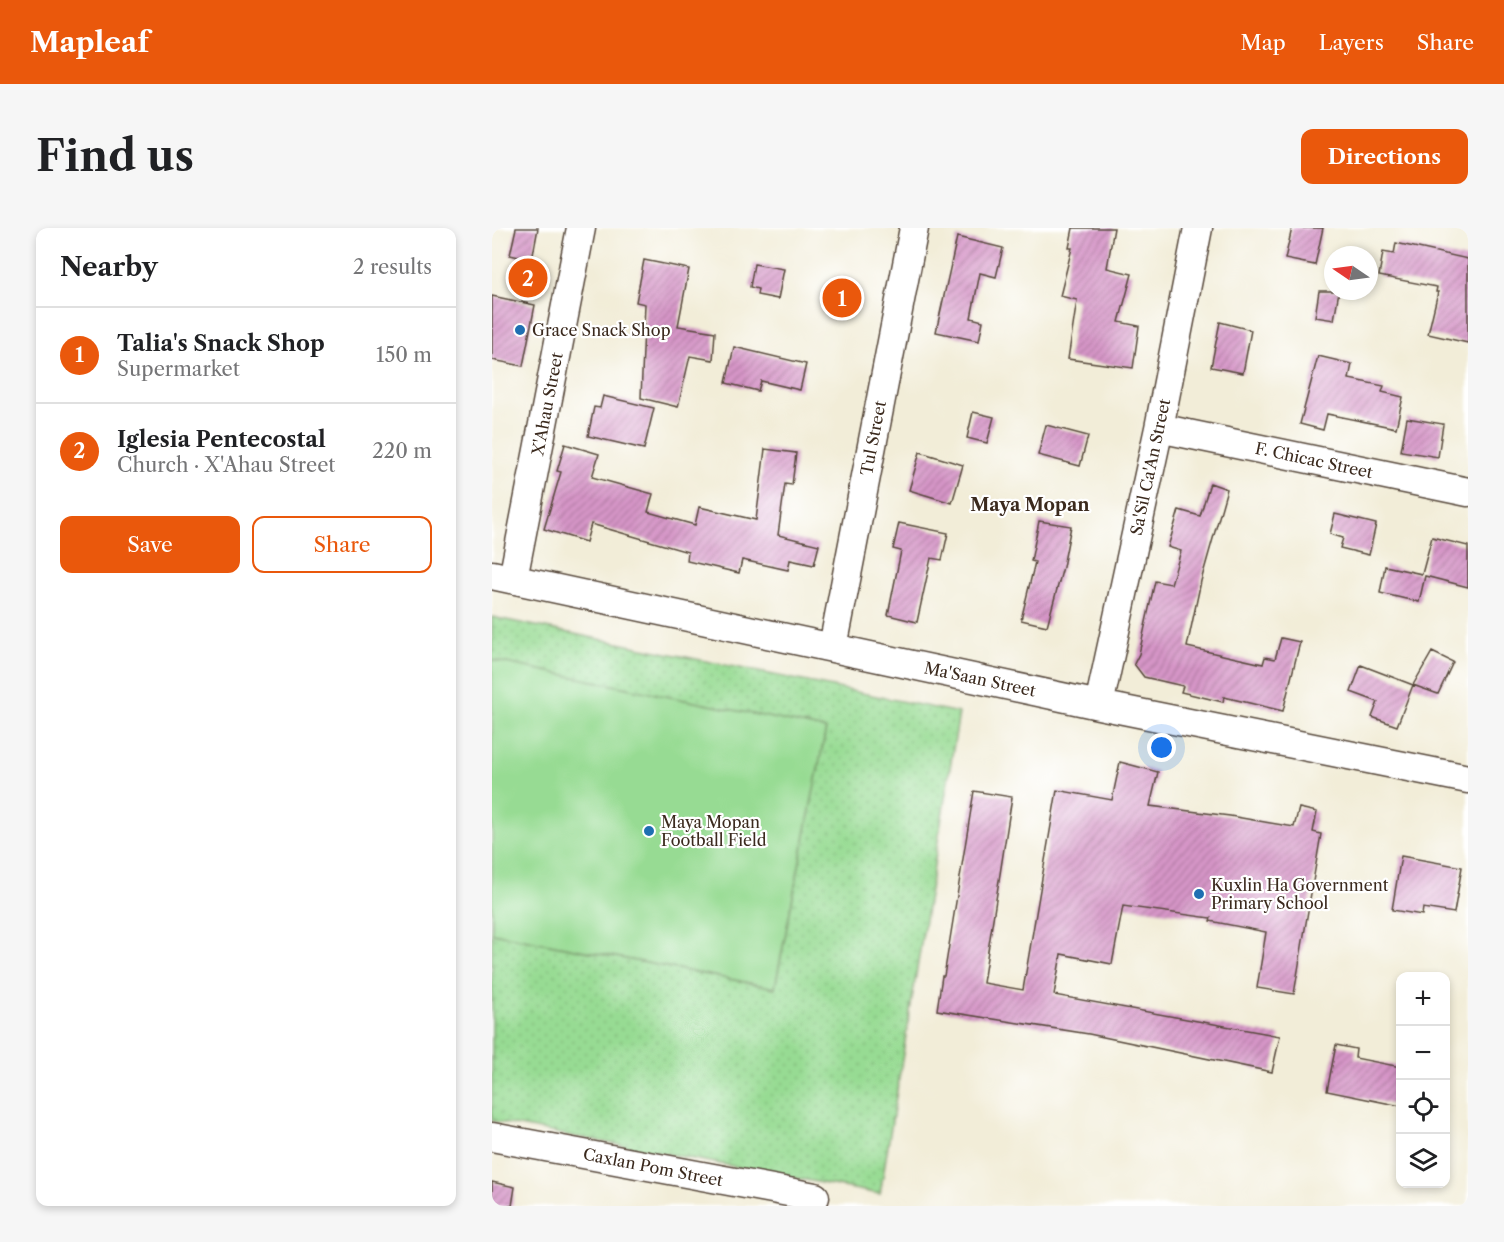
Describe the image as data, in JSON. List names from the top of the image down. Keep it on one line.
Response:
{"streets":{"street":["X'Ahau Street","Tul Street","F. Chicac Street","Sa'Sil Ca'An Street","Ma'Saan Street","Caxlan Pom Street"]},"crossings":[["X'Ahau Street","Ma'Saan Street"],["Tul Street","Ma'Saan Street"],["F. Chicac Street","Sa'Sil Ca'An Street"],["Sa'Sil Ca'An Street","Ma'Saan Street"]],"districts":["Maya Mopan"],"places":["Grace Snack Shop","Maya Mopan Football Field","Kuxlin Ha Government Primary School"],"north":"left","page":{"header":"Mapleaf","nav":["Map","Layers","Share"],"buttons":["Directions",["Save","Share"]],"title":"Find us","heading":["Nearby","2 results"],"pins":["2","1"],"list":[{"mark":"1","name":"Talia's Snack Shop","note":"Supermarket","value":"150 m"},{"mark":"2","name":"Iglesia Pentecostal","note":"Church · X'Ahau Street","value":"220 m"}],"map_buttons":["+","−"]}}
